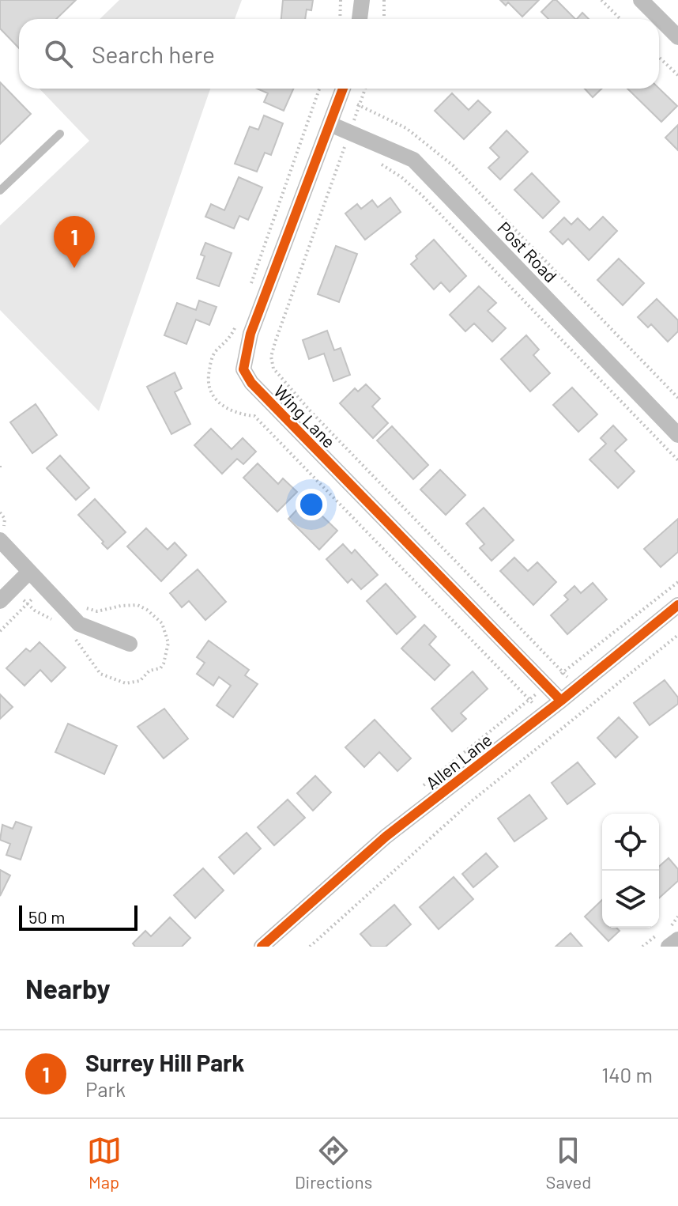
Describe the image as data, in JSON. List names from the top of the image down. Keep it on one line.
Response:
{"streets":{"street":["Post Road","Wing Lane","Allen Lane"]},"crossings":[["Post Road","Wing Lane"],["Wing Lane","Allen Lane"]],"scale_bar":"50 m","page":{"search":"Search here","pins":"1","scale":"50 m","heading":"Nearby","list":[{"mark":"1","name":"Surrey Hill Park","note":"Park","value":"140 m"}],"nav":["Map","Directions","Saved"]}}
